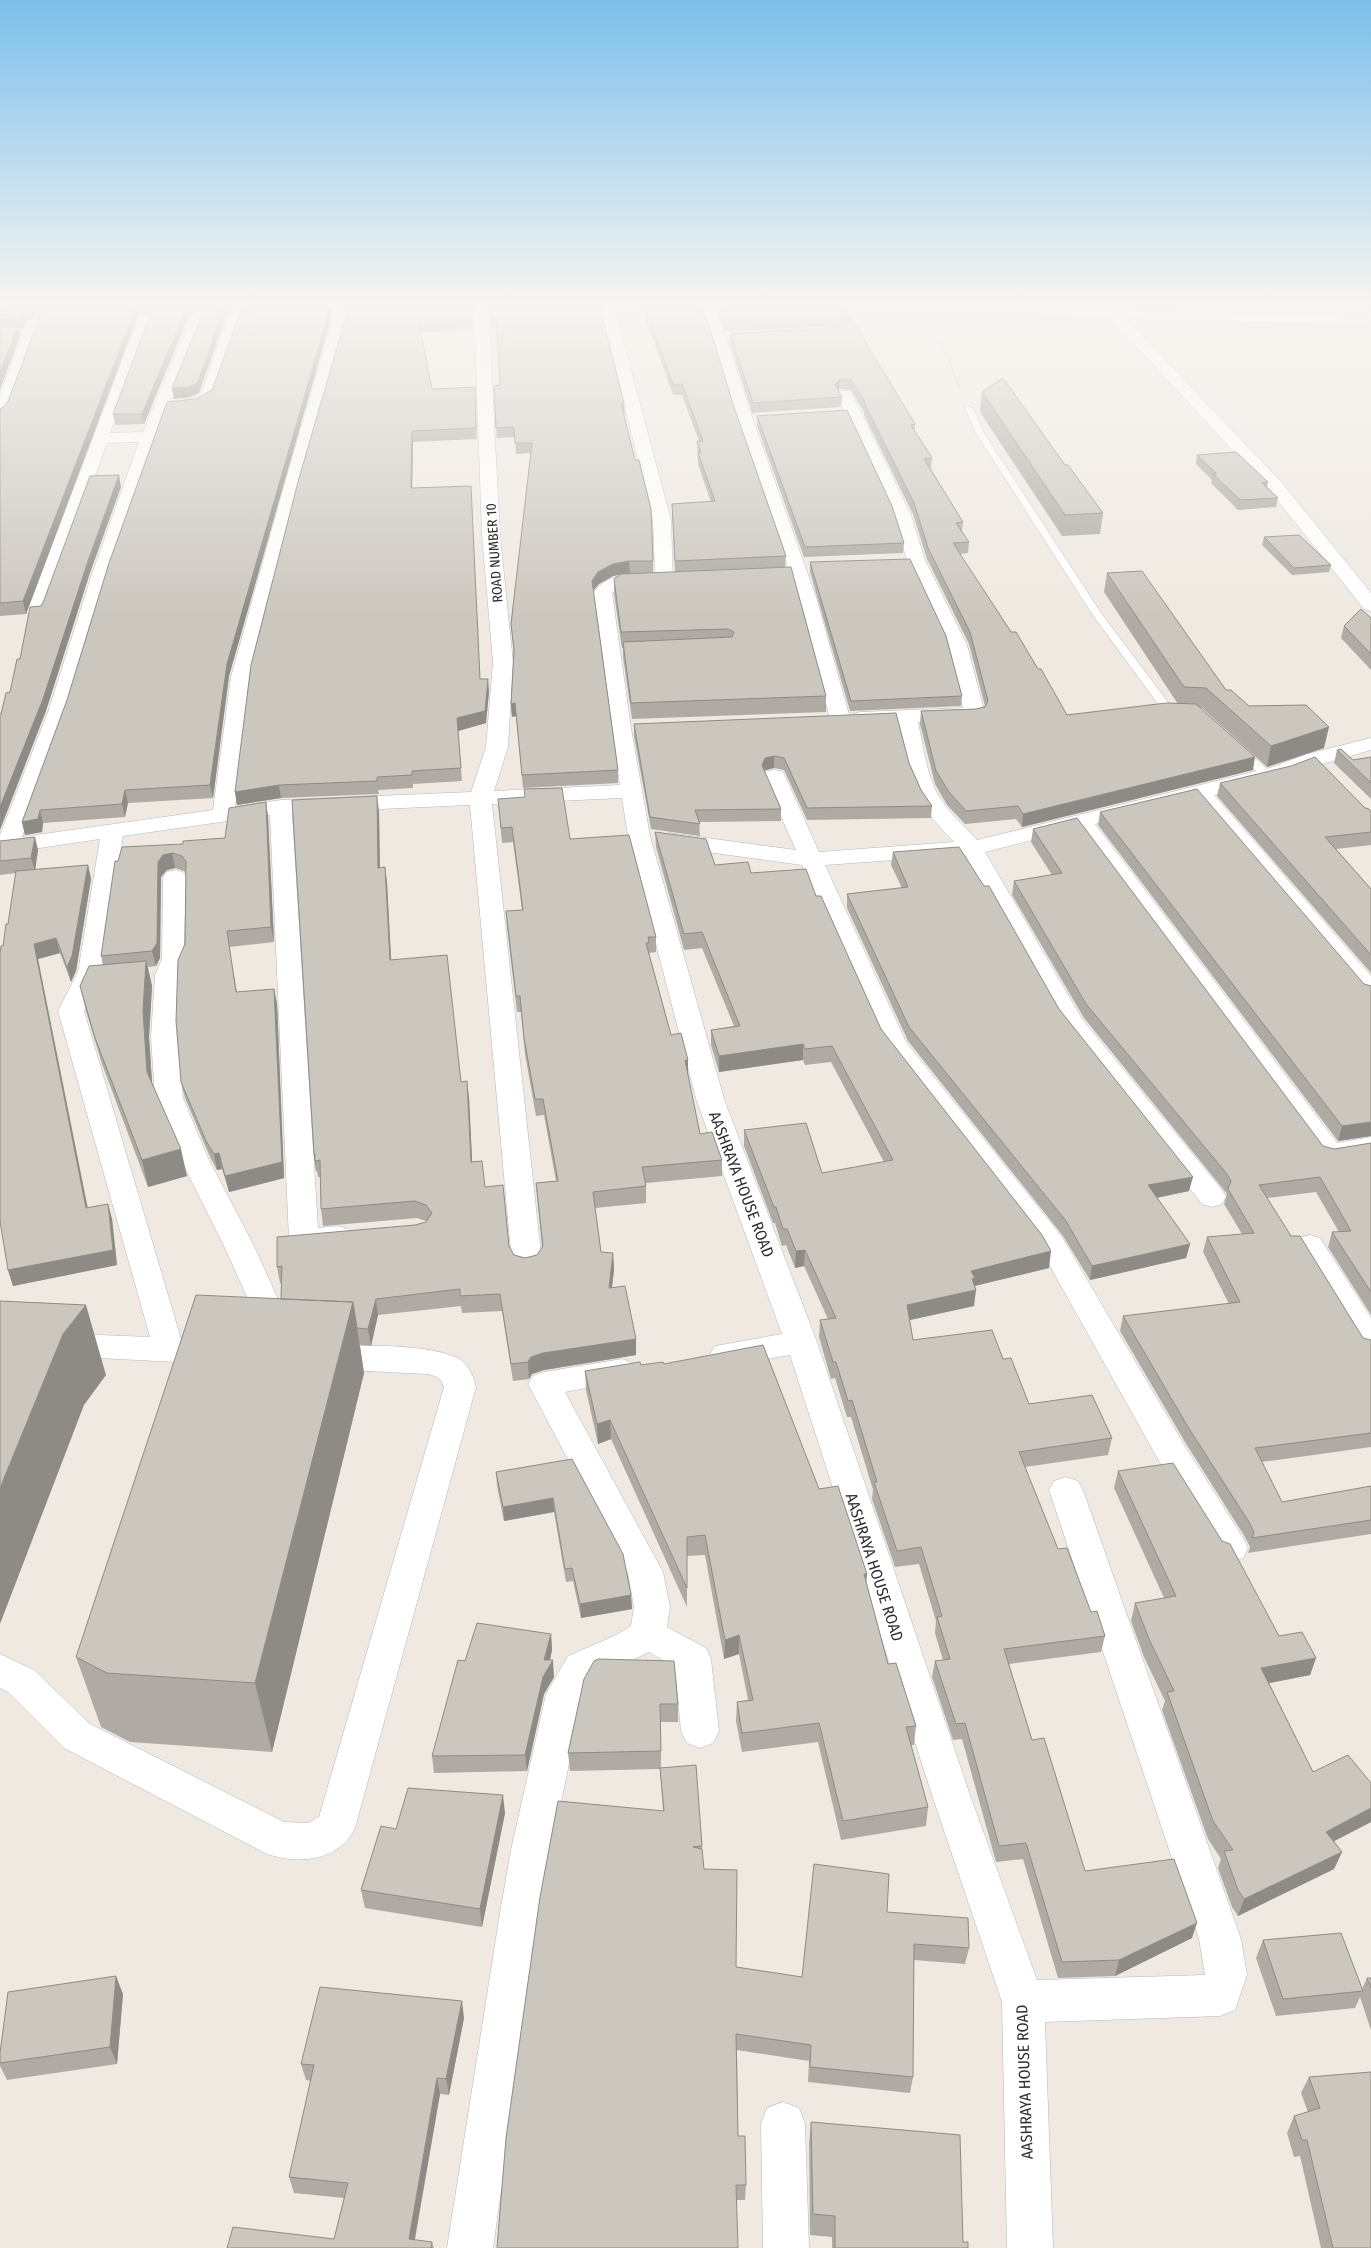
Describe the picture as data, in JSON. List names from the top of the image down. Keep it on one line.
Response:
{"streets":{"street":["ROAD NUMBER 10","AASHRAYA HOUSE ROAD"]}}
